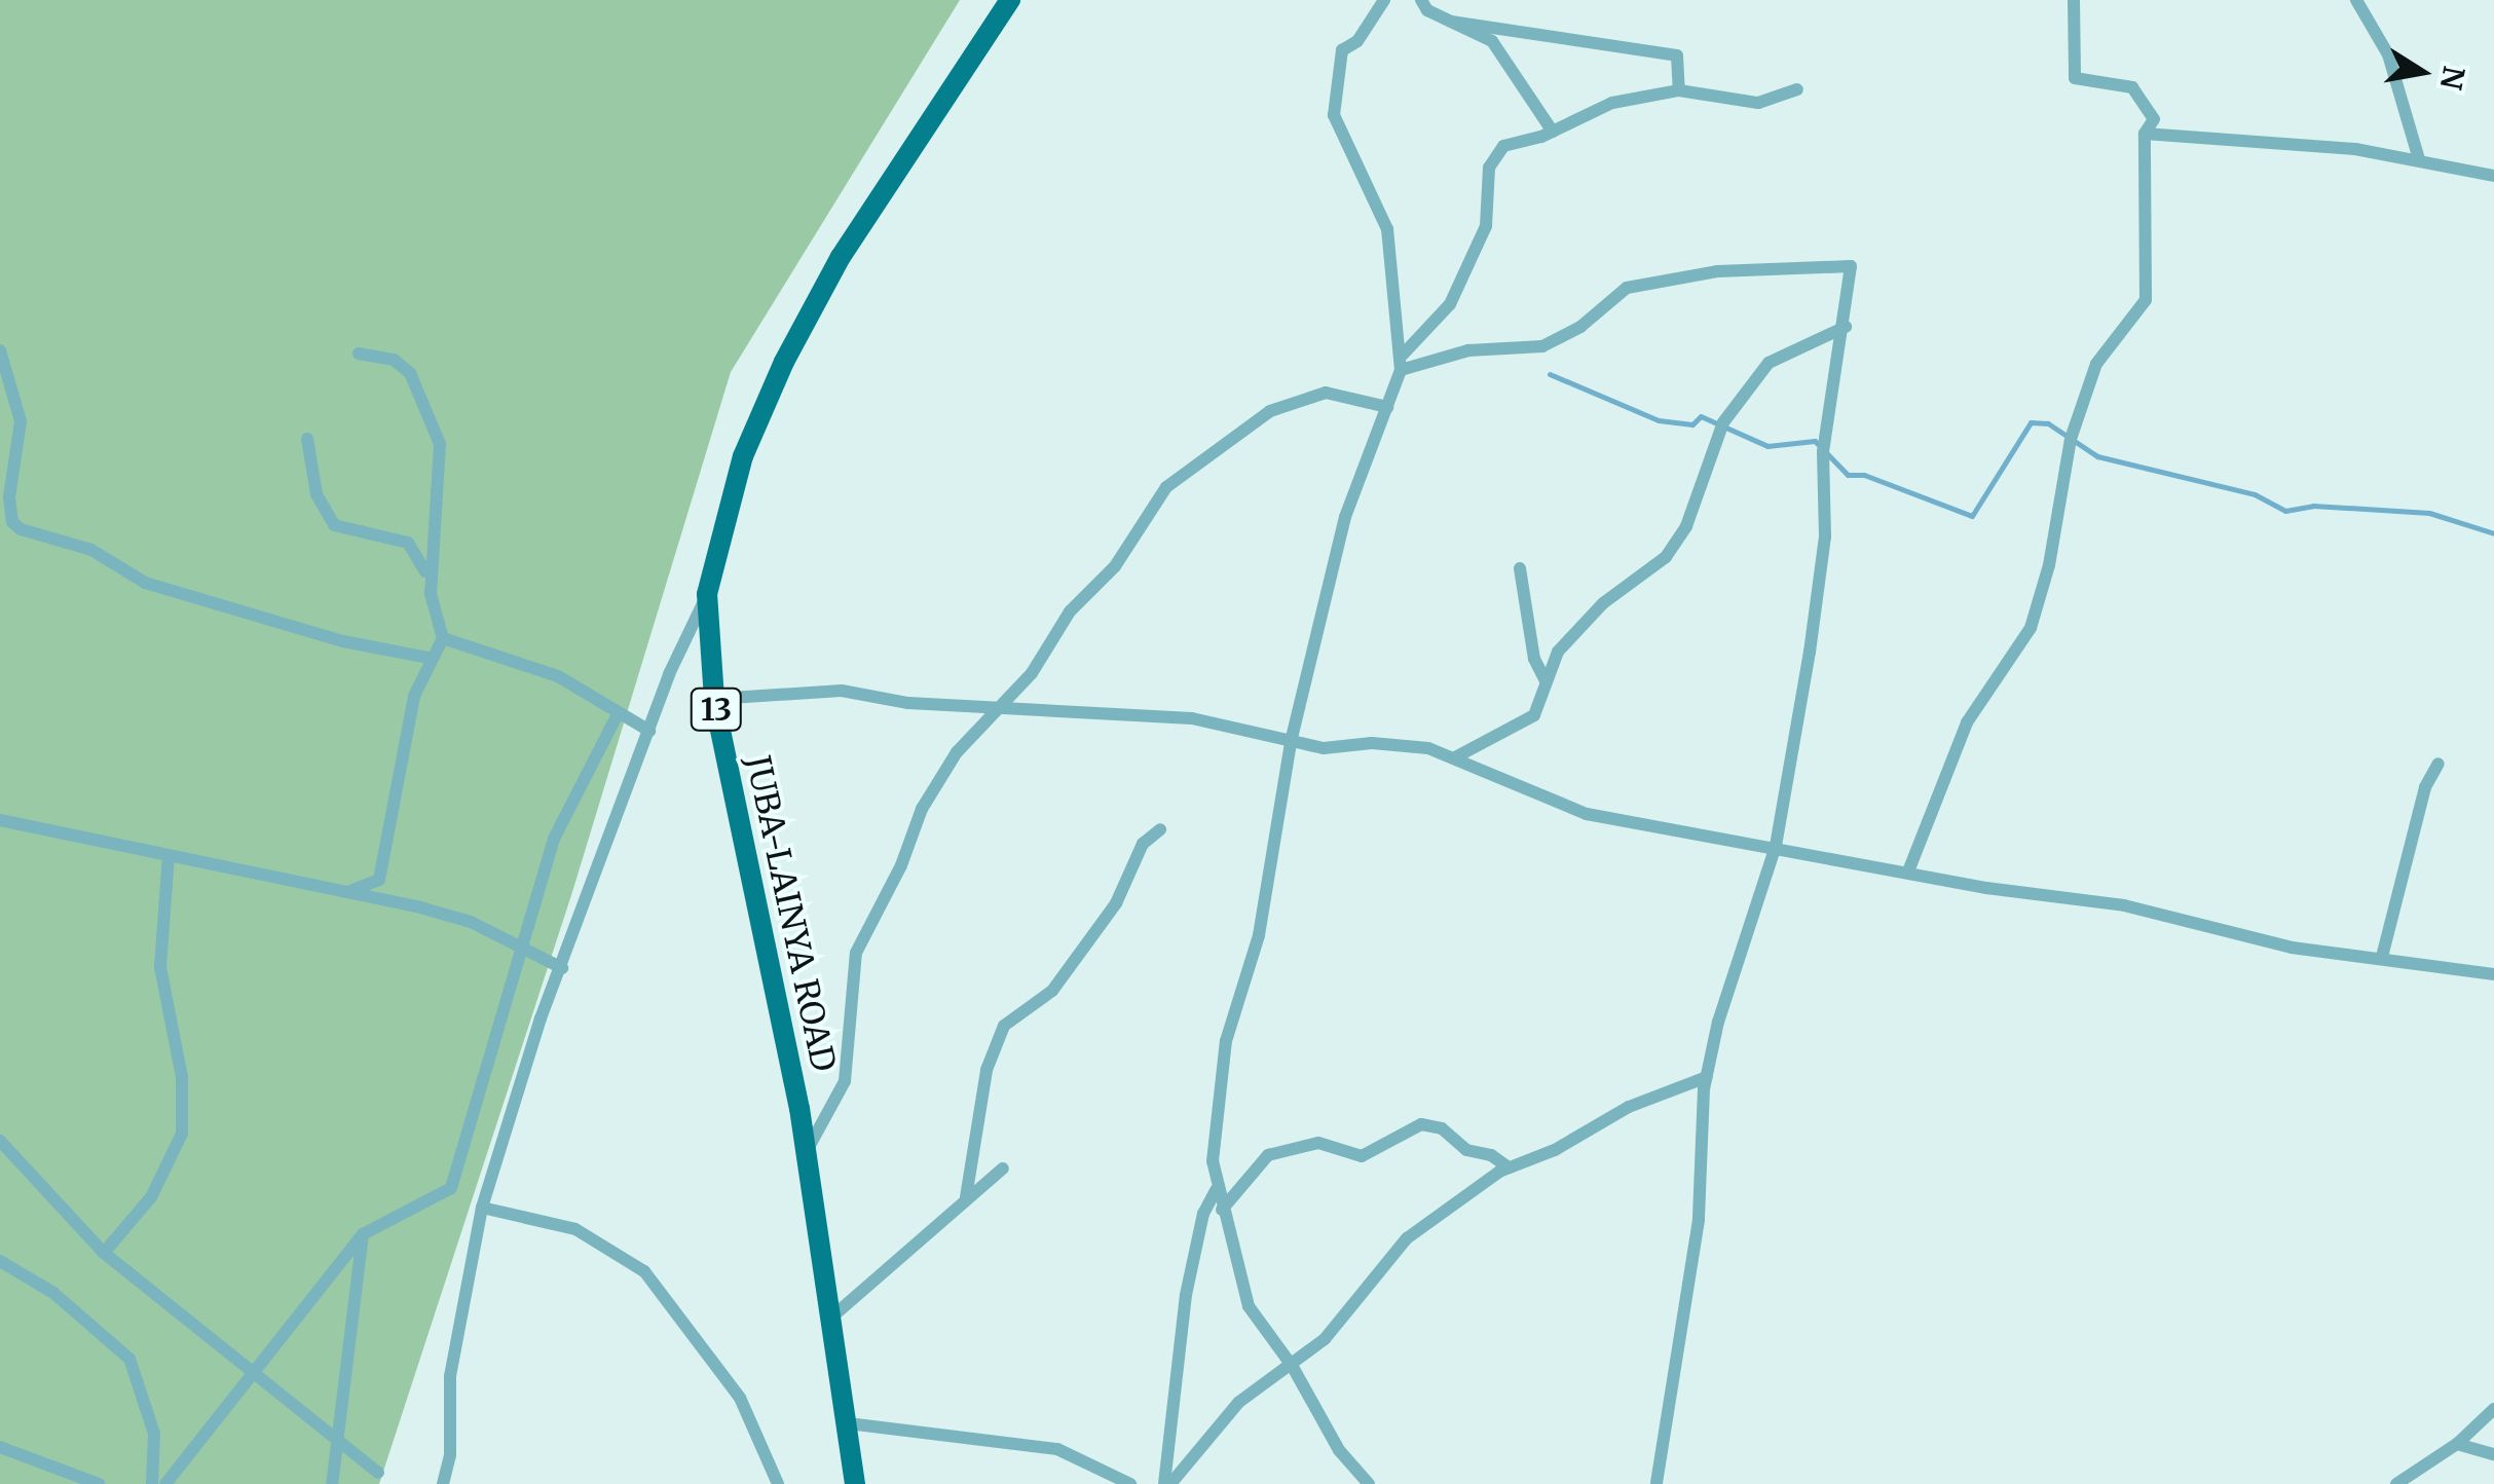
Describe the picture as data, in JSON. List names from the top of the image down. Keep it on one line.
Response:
{"streets":{"main road":["13","JUBA-LAINYA ROAD"]},"north":"right"}
